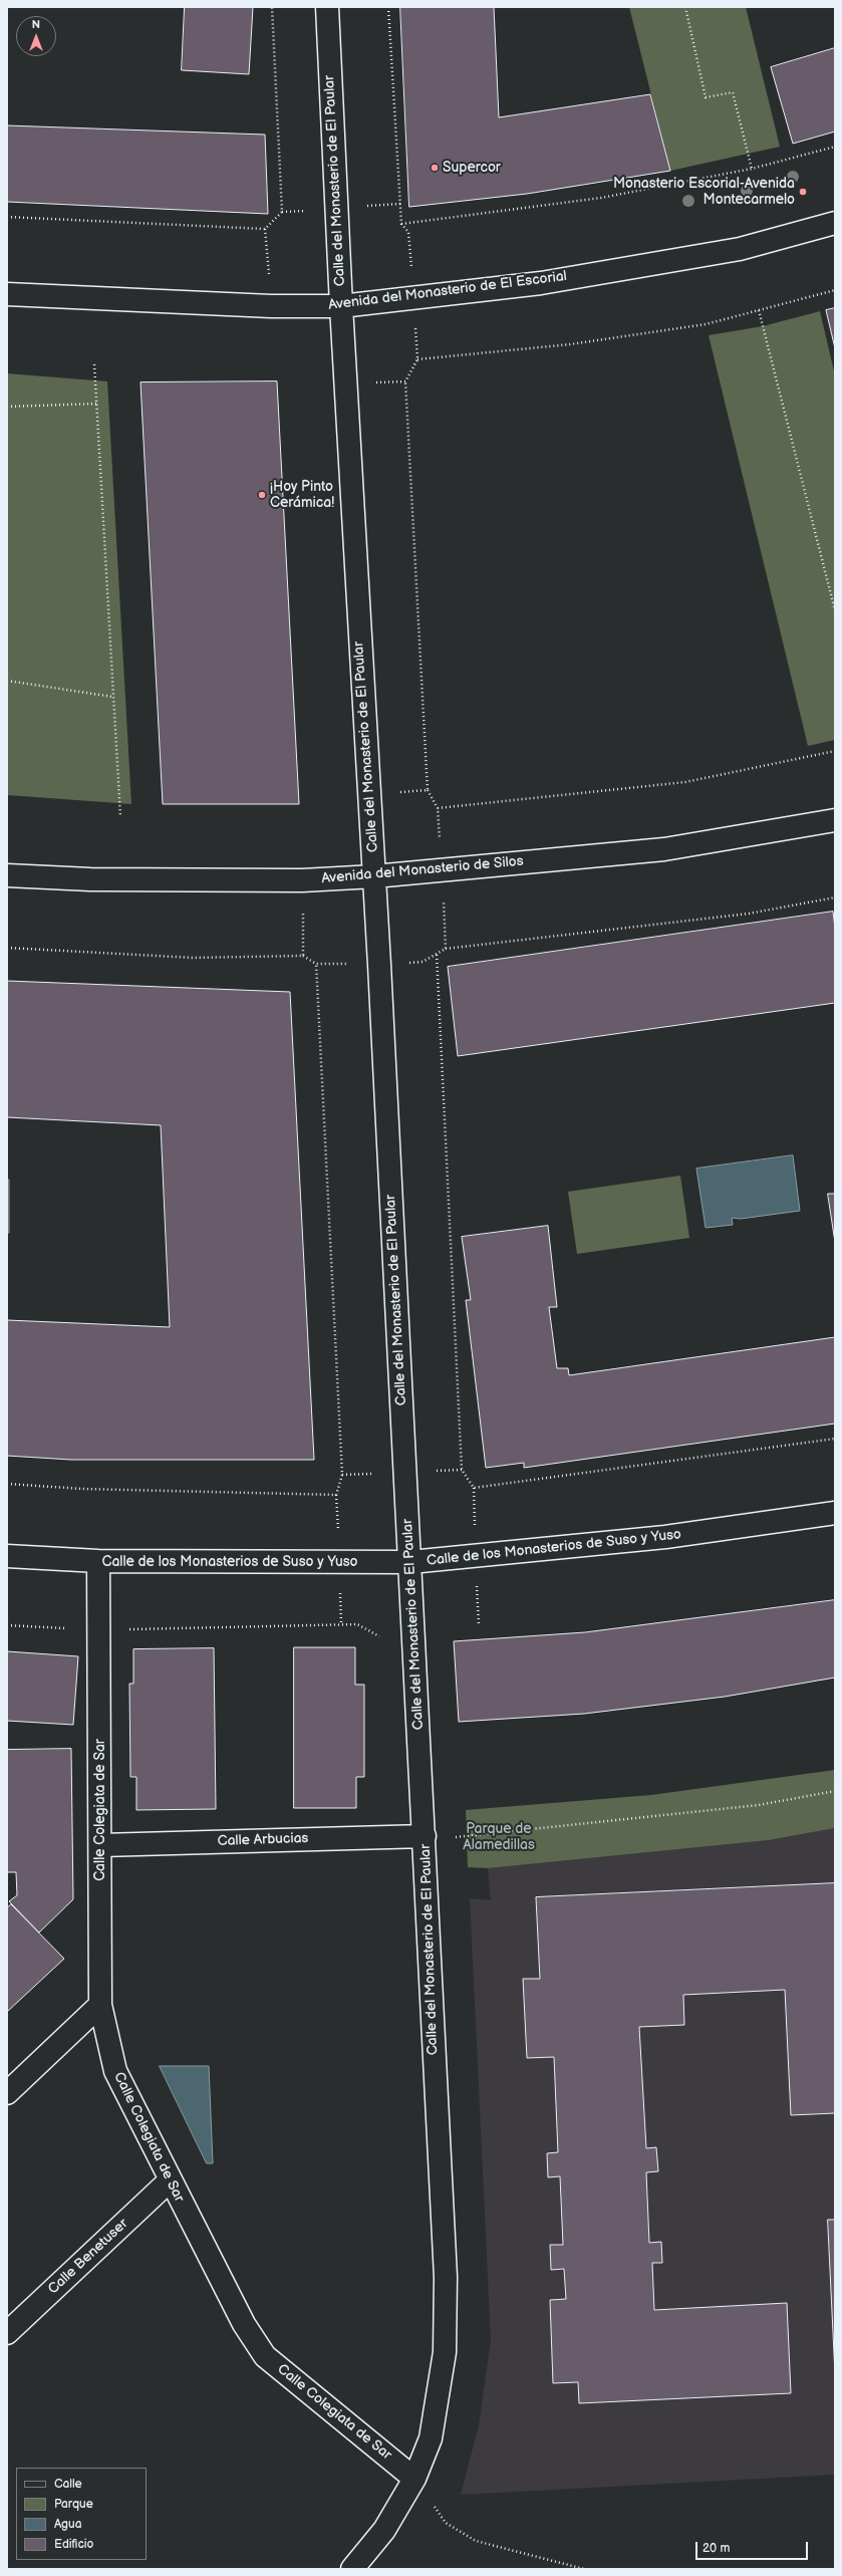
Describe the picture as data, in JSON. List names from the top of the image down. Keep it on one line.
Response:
{"streets":{"street":["Calle del Monasterio de El Paular","Avenida del Monasterio de El Escorial","Avenida del Monasterio de Silos","Calle de los Monasterios de Suso y Yuso","Calle Colegiata de Sar","Calle Arbucias","Calle Benetuser"]},"crossings":[["Calle del Monasterio de El Paular","Avenida del Monasterio de El Escorial"],["Calle del Monasterio de El Paular","Avenida del Monasterio de Silos"],["Calle del Monasterio de El Paular","Calle de los Monasterios de Suso y Yuso"],["Calle del Monasterio de El Paular","Calle Colegiata de Sar"],["Calle del Monasterio de El Paular","Calle Arbucias"],["Calle de los Monasterios de Suso y Yuso","Calle Colegiata de Sar"],["Calle Colegiata de Sar","Calle Arbucias"],["Calle Colegiata de Sar","Calle Benetuser"]],"parks":["Parque de Alamedillas"],"places":["Supercor","Monasterio Escorial-Avenida Montecarmelo","¡Hoy Pinto Cerámica!"],"legend":["Calle","Parque","Agua","Edificio"],"scale_bar":"20 m","north":"top"}
